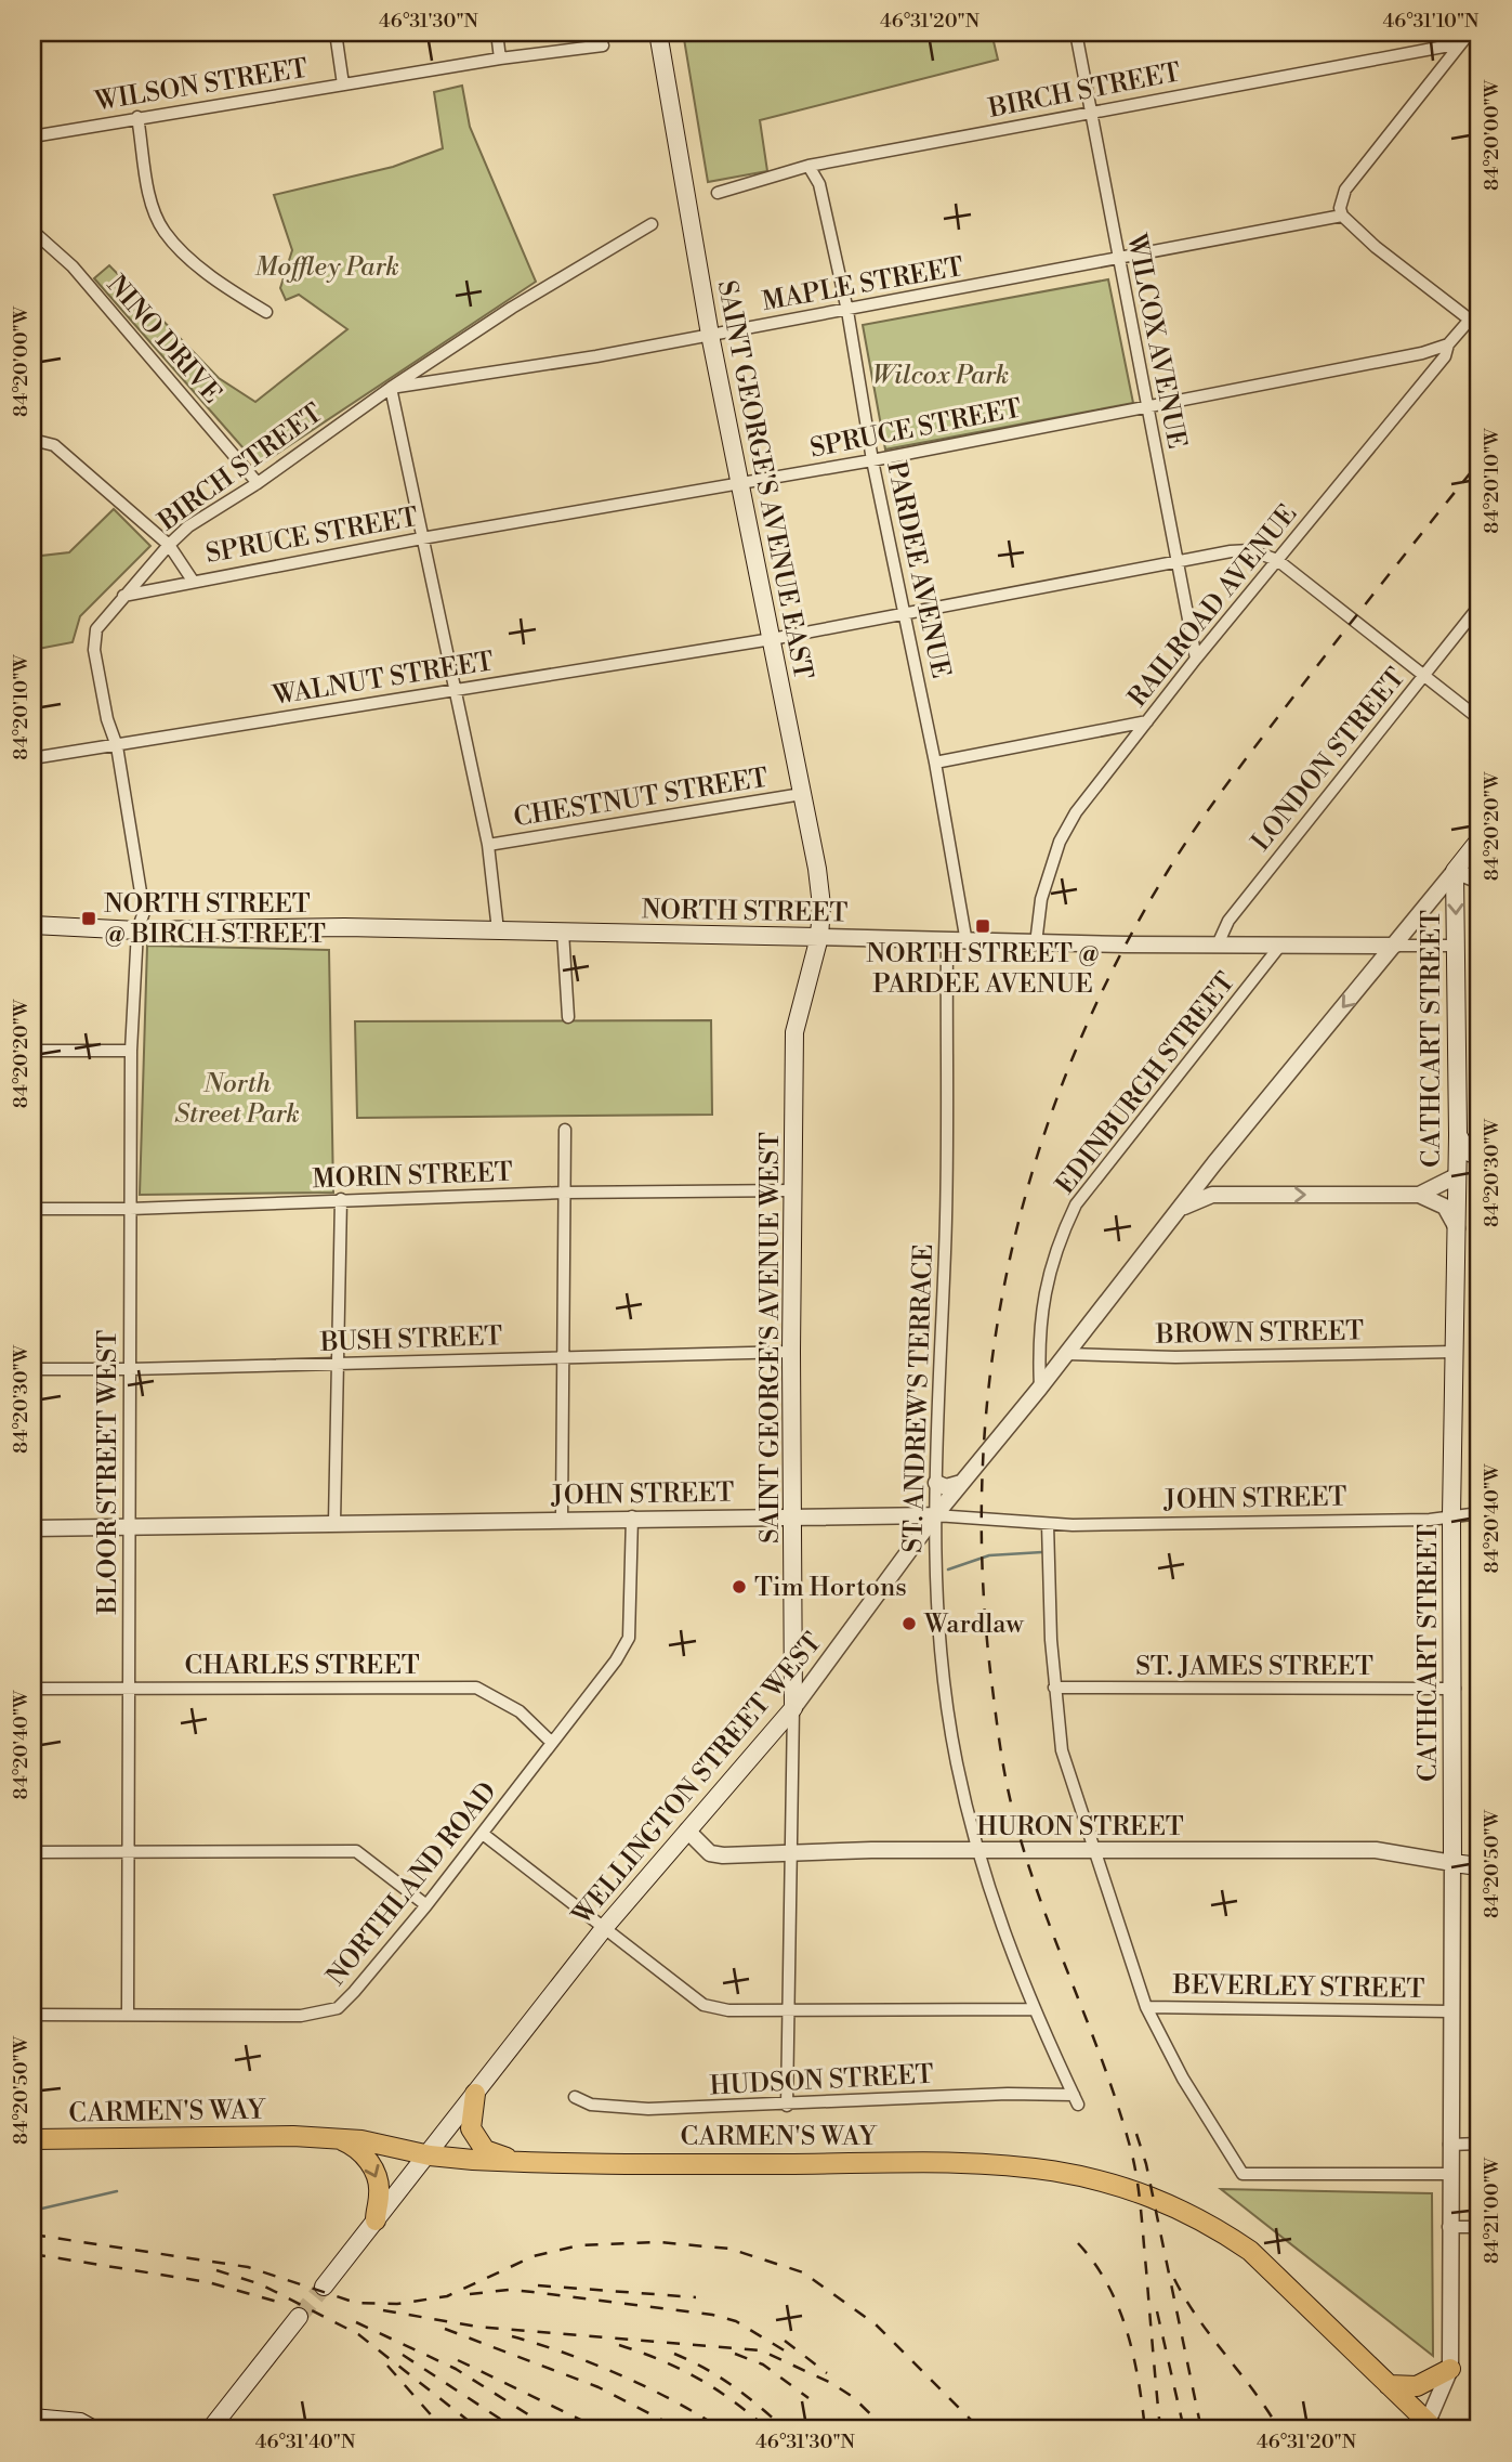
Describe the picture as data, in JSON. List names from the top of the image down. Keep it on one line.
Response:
{"streets":{"highway":["CARMEN'S WAY"],"main road":["SAINT GEORGE'S AVENUE EAST","NORTH STREET","CATHCART STREET","SAINT GEORGE'S AVENUE WEST","WELLINGTON STREET WEST","HURON STREET"],"street":["WILSON STREET","BIRCH STREET","MAPLE STREET","NINO DRIVE","WILCOX AVENUE","SPRUCE STREET","PARDEE AVENUE","RAILROAD AVENUE","WALNUT STREET","LONDON STREET","CHESTNUT STREET","EDINBURGH STREET","MORIN STREET","BROWN STREET","BUSH STREET","ST. ANDREW'S TERRACE","BLOOR STREET WEST","JOHN STREET","CHARLES STREET","ST. JAMES STREET","NORTHLAND ROAD","BEVERLEY STREET","HUDSON STREET"]},"crossings":[["BIRCH STREET","MAPLE STREET"],["BIRCH STREET","NINO DRIVE"],["BIRCH STREET","WILCOX AVENUE"],["BIRCH STREET","SPRUCE STREET"],["BIRCH STREET","PARDEE AVENUE"],["BIRCH STREET","WALNUT STREET"],["BIRCH STREET","NORTH STREET"],["BIRCH STREET","BLOOR STREET WEST"],["MAPLE STREET","WILCOX AVENUE"],["MAPLE STREET","SAINT GEORGE'S AVENUE EAST"],["MAPLE STREET","PARDEE AVENUE"],["WILCOX AVENUE","SPRUCE STREET"],["WILCOX AVENUE","RAILROAD AVENUE"],["WILCOX AVENUE","WALNUT STREET"],["SPRUCE STREET","SAINT GEORGE'S AVENUE EAST"],["SPRUCE STREET","PARDEE AVENUE"],["SPRUCE STREET","RAILROAD AVENUE"],["SAINT GEORGE'S AVENUE EAST","WALNUT STREET"],["SAINT GEORGE'S AVENUE EAST","CHESTNUT STREET"],["SAINT GEORGE'S AVENUE EAST","NORTH STREET"],["SAINT GEORGE'S AVENUE EAST","SAINT GEORGE'S AVENUE WEST"],["PARDEE AVENUE","WALNUT STREET"],["PARDEE AVENUE","NORTH STREET"],["RAILROAD AVENUE","WALNUT STREET"],["RAILROAD AVENUE","NORTH STREET"],["LONDON STREET","NORTH STREET"],["NORTH STREET","CATHCART STREET"],["NORTH STREET","EDINBURGH STREET"],["NORTH STREET","SAINT GEORGE'S AVENUE WEST"],["NORTH STREET","ST. ANDREW'S TERRACE"],["NORTH STREET","BLOOR STREET WEST"],["NORTH STREET","WELLINGTON STREET WEST"],["CATHCART STREET","BROWN STREET"],["CATHCART STREET","JOHN STREET"],["CATHCART STREET","ST. JAMES STREET"],["CATHCART STREET","WELLINGTON STREET WEST"],["CATHCART STREET","HURON STREET"],["CATHCART STREET","BEVERLEY STREET"],["CATHCART STREET","CARMEN'S WAY"],["EDINBURGH STREET","WELLINGTON STREET WEST"],["MORIN STREET","SAINT GEORGE'S AVENUE WEST"],["MORIN STREET","BLOOR STREET WEST"],["BROWN STREET","WELLINGTON STREET WEST"],["SAINT GEORGE'S AVENUE WEST","BUSH STREET"],["SAINT GEORGE'S AVENUE WEST","JOHN STREET"],["SAINT GEORGE'S AVENUE WEST","WELLINGTON STREET WEST"],["SAINT GEORGE'S AVENUE WEST","HURON STREET"],["SAINT GEORGE'S AVENUE WEST","HUDSON STREET"],["BUSH STREET","BLOOR STREET WEST"],["ST. ANDREW'S TERRACE","JOHN STREET"],["ST. ANDREW'S TERRACE","WELLINGTON STREET WEST"],["ST. ANDREW'S TERRACE","HURON STREET"],["ST. ANDREW'S TERRACE","HUDSON STREET"],["BLOOR STREET WEST","JOHN STREET"],["BLOOR STREET WEST","CHARLES STREET"],["BLOOR STREET WEST","NORTHLAND ROAD"],["JOHN STREET","WELLINGTON STREET WEST"],["JOHN STREET","NORTHLAND ROAD"],["CHARLES STREET","NORTHLAND ROAD"],["WELLINGTON STREET WEST","HURON STREET"],["WELLINGTON STREET WEST","CARMEN'S WAY"]],"parks":["Moffley Park","Wilcox Park","North Street Park"],"places":{"transit":["NORTH STREET @ BIRCH STREET","NORTH STREET @ PARDEE AVENUE"],"other":["Tim Hortons","Wardlaw"]},"coordinates":["46°31'30\"N","46°31'20\"N","46°31'10\"N","84°20'00\"W","84°20'10\"W","84°20'20\"W","84°20'30\"W","84°20'40\"W","84°20'50\"W","84°21'00\"W","46°31'40\"N"]}
